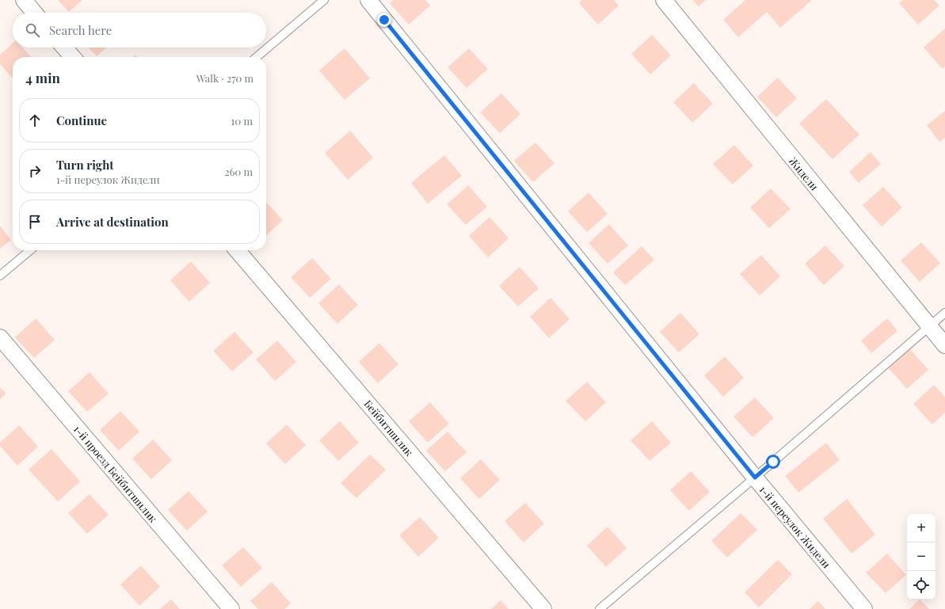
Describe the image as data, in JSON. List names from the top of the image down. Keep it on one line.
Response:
{"streets":{"street":["Жидели","Бейбитшилик","1-й проезд Бейбитшилик","1-й переулок Жидели"]},"page":{"search":"Search here","heading":["4 min","Walk · 270 m"],"list":[["Continue","10 m"],["Turn right","1-й переулок Жидели","260 m"],"Arrive at destination"],"map_buttons":["+","−"]}}
